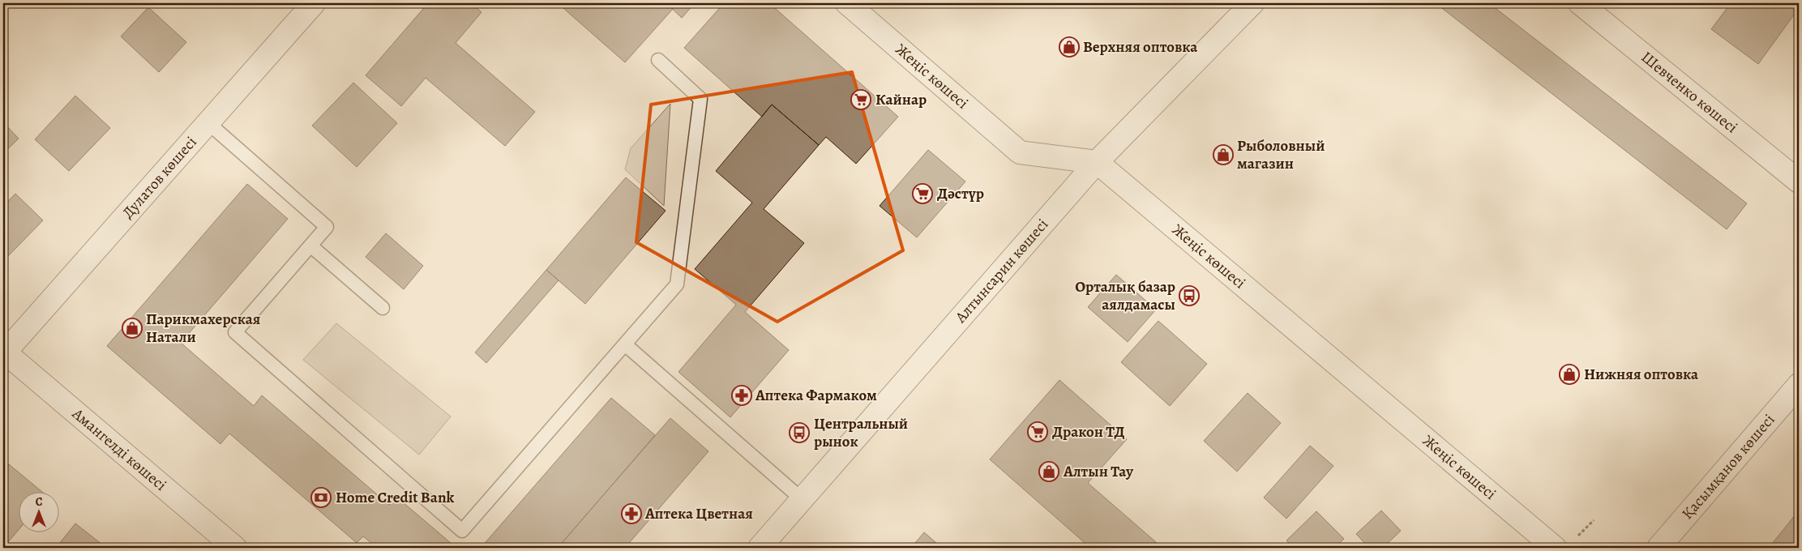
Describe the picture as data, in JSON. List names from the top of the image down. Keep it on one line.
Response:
{"streets":{"street":["Жеңіс көшесі","Шевченко көшесі","Дулатов көшесі","Алтынсарин көшесі","Амангелді көшесі","Қасымқанов көшесі"]},"crossings":[["Жеңіс көшесі","Алтынсарин көшесі"],["Дулатов көшесі","Амангелді көшесі"]],"places":{"shop":["Верхняя оптовка","Рыболовный магазин","Парикмахерская Натали","Нижняя оптовка","Алтын Тау"],"supermarket":["Кайнар","Дәстүр","Дракон ТД"],"bus stop":["Орталық базар аялдамасы","Центральный рынок"],"pharmacy":["Аптека Фармаком","Аптека Цветная"],"bank":["Home Credit Bank"]},"north":"top"}
